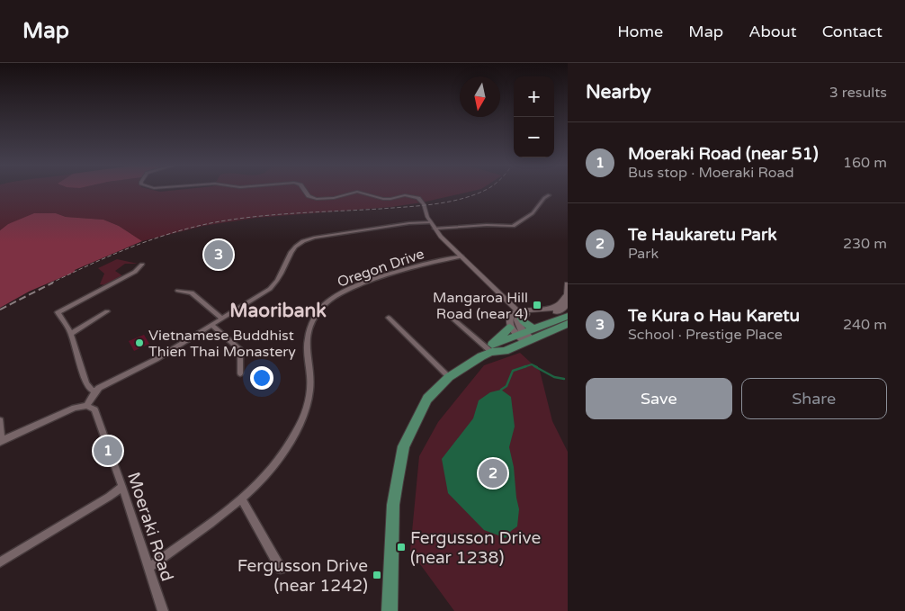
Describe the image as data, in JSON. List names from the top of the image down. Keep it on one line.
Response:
{"streets":{"street":["Oregon Drive","Moeraki Road"]},"crossings":[["Oregon Drive","Moeraki Road"]],"districts":["Maoribank"],"places":{"transit":["Mangaroa Hill Road (near 4)","Fergusson Drive (near 1238)","Fergusson Drive (near 1242)"],"other":["Vietnamese Buddhist Thien Thai Monastery"]},"north":"bottom","page":{"header":"Map","nav":["Home","Map","About","Contact"],"heading":["Nearby","3 results"],"map_buttons":["+","−"],"list":[{"mark":"1","name":"Moeraki Road (near 51)","note":"Bus stop · Moeraki Road","value":"160 m"},{"mark":"2","name":"Te Haukaretu Park","note":"Park","value":"230 m"},{"mark":"3","name":"Te Kura o Hau Karetu","note":"School · Prestige Place","value":"240 m"}],"pins":["3","1","2"],"buttons":["Save","Share"]}}
